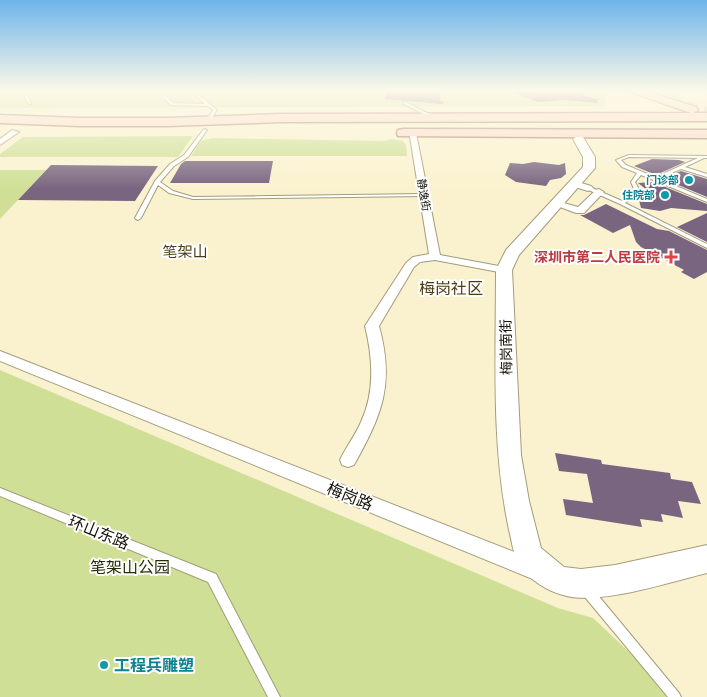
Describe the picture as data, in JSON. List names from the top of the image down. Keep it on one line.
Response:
{"streets":{"street":["静逸街","梅岗南街","梅岗路"],"lane":["环山东路"]},"crossings":[["梅岗南街","梅岗路"]],"districts":["笔架山","梅岗社区"],"parks":["笔架山公园"],"places":{"other":["门诊部","住院部","工程兵雕塑"],"health":["深圳市第二人民医院"]}}
